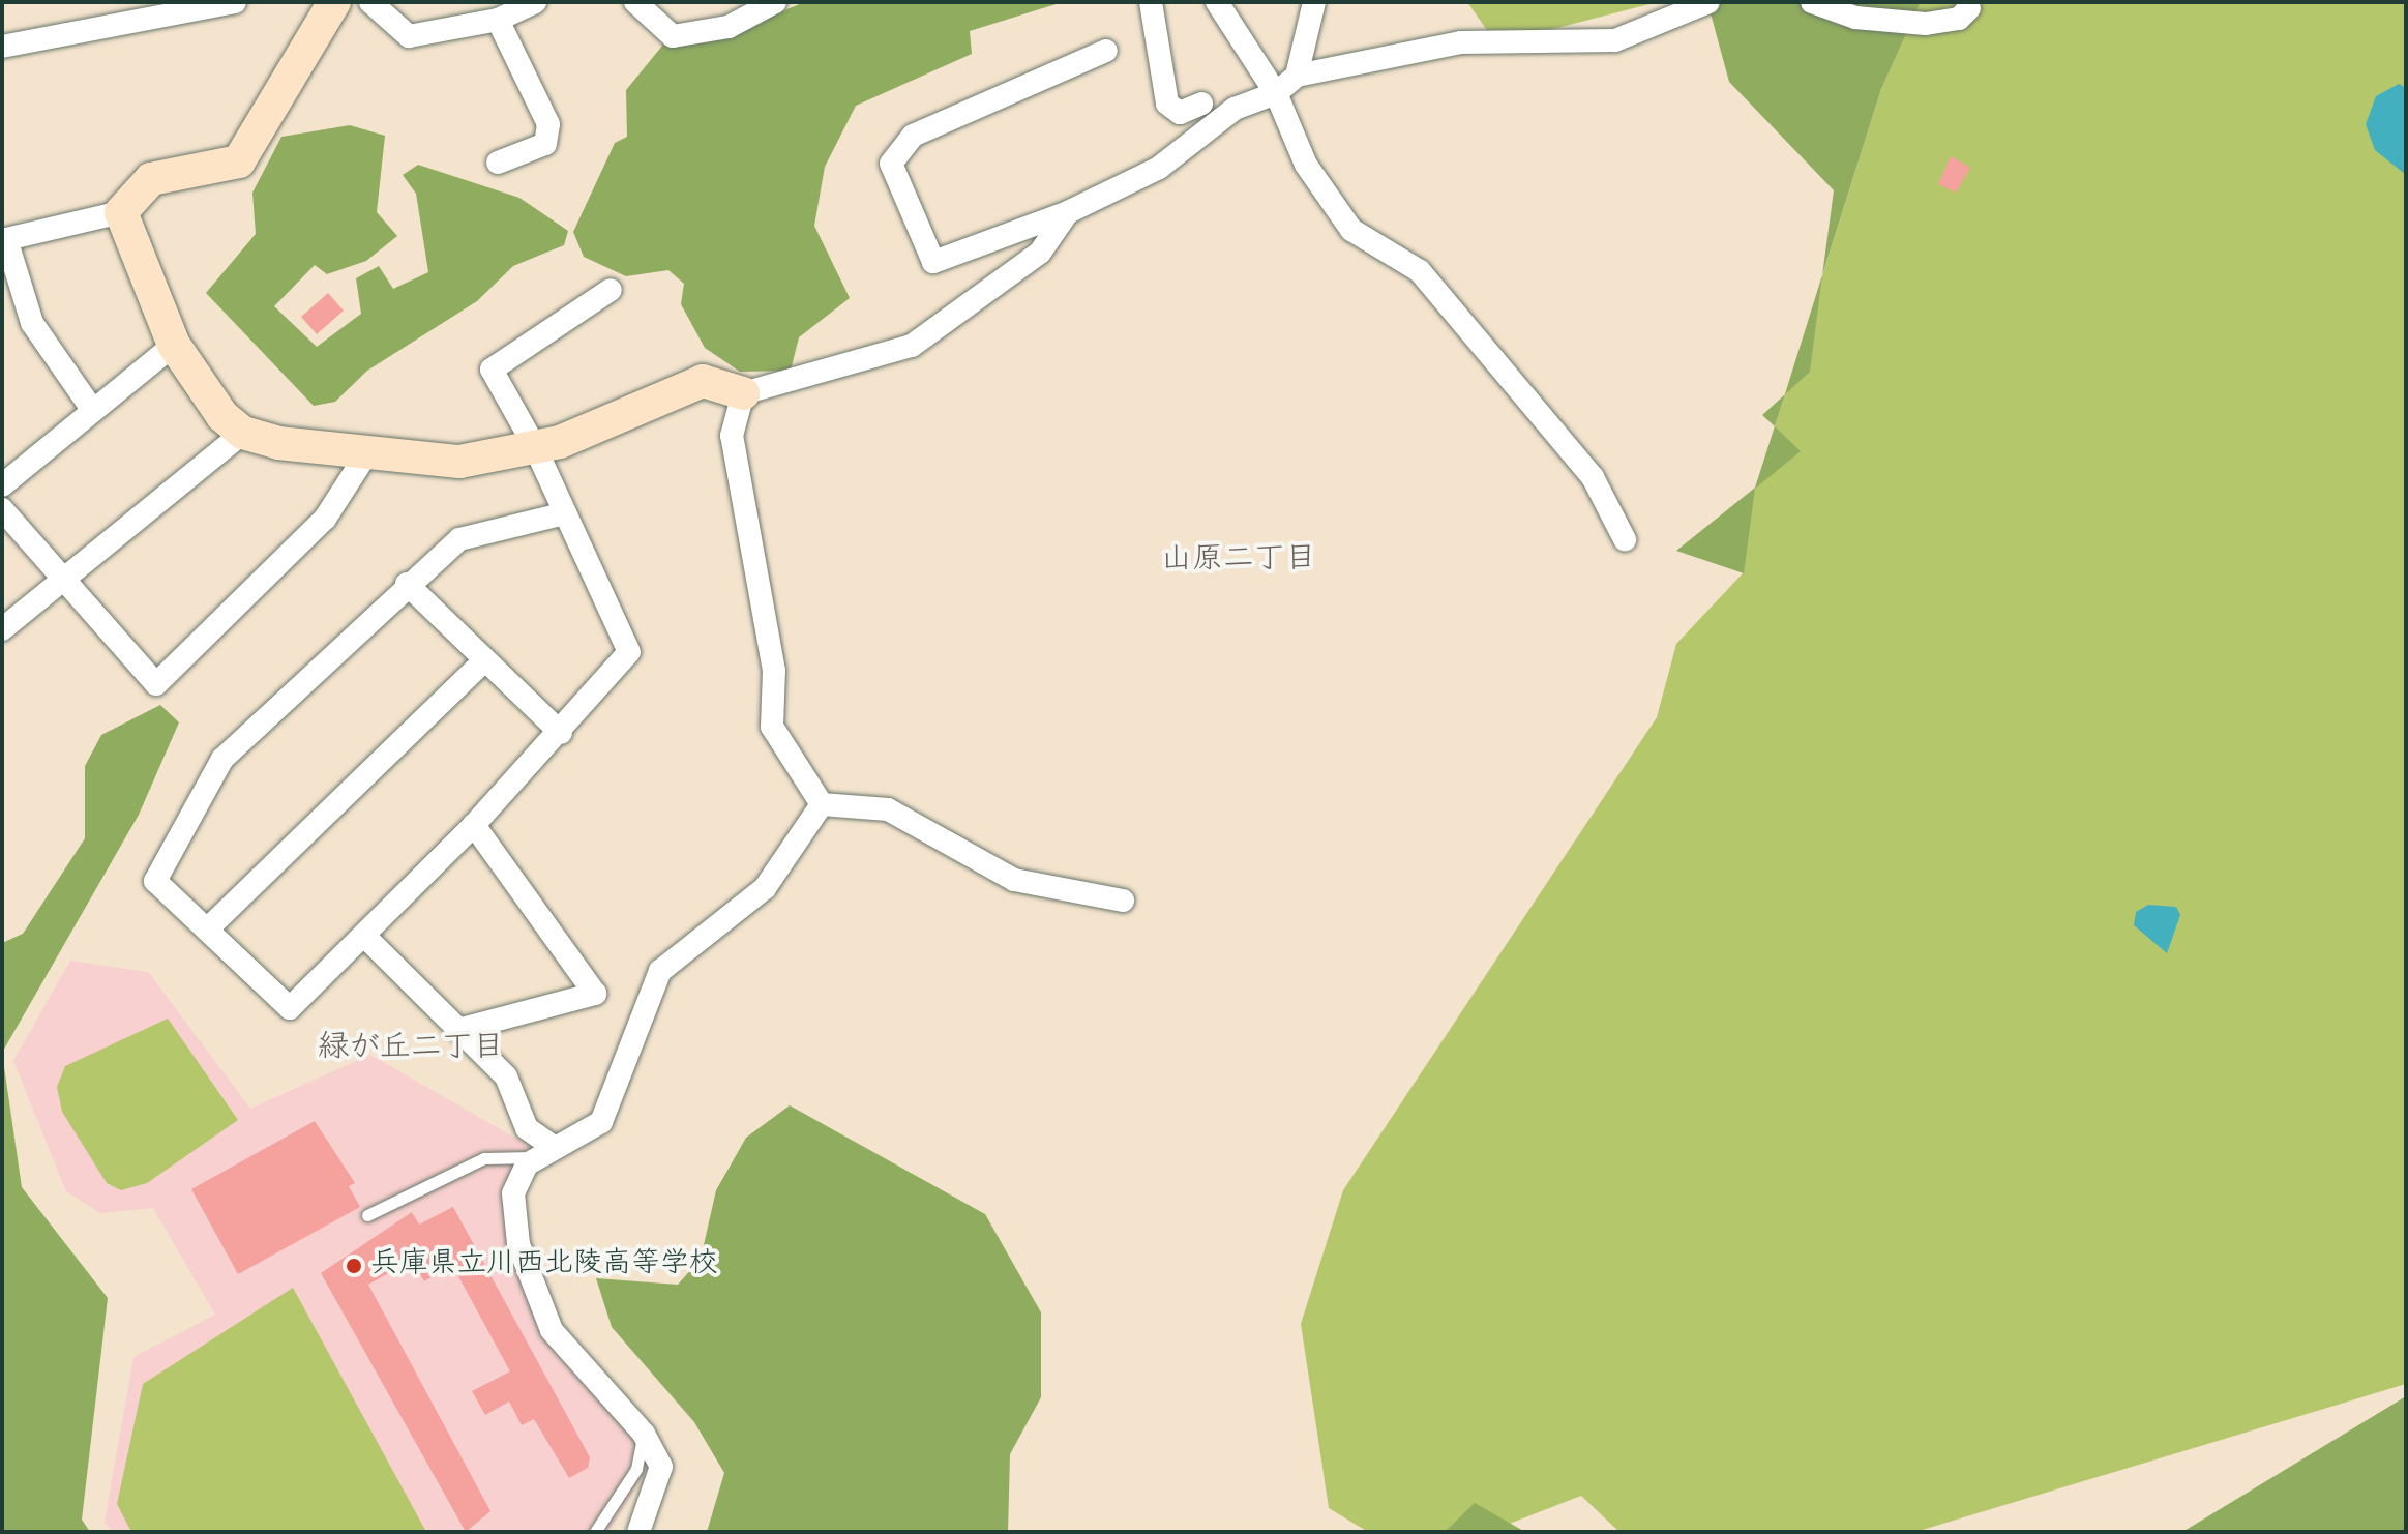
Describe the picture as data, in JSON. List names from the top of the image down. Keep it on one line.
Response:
{"districts":["山原二丁目","緑が丘二丁目"],"places":["兵庫県立川西北陵高等学校"]}
